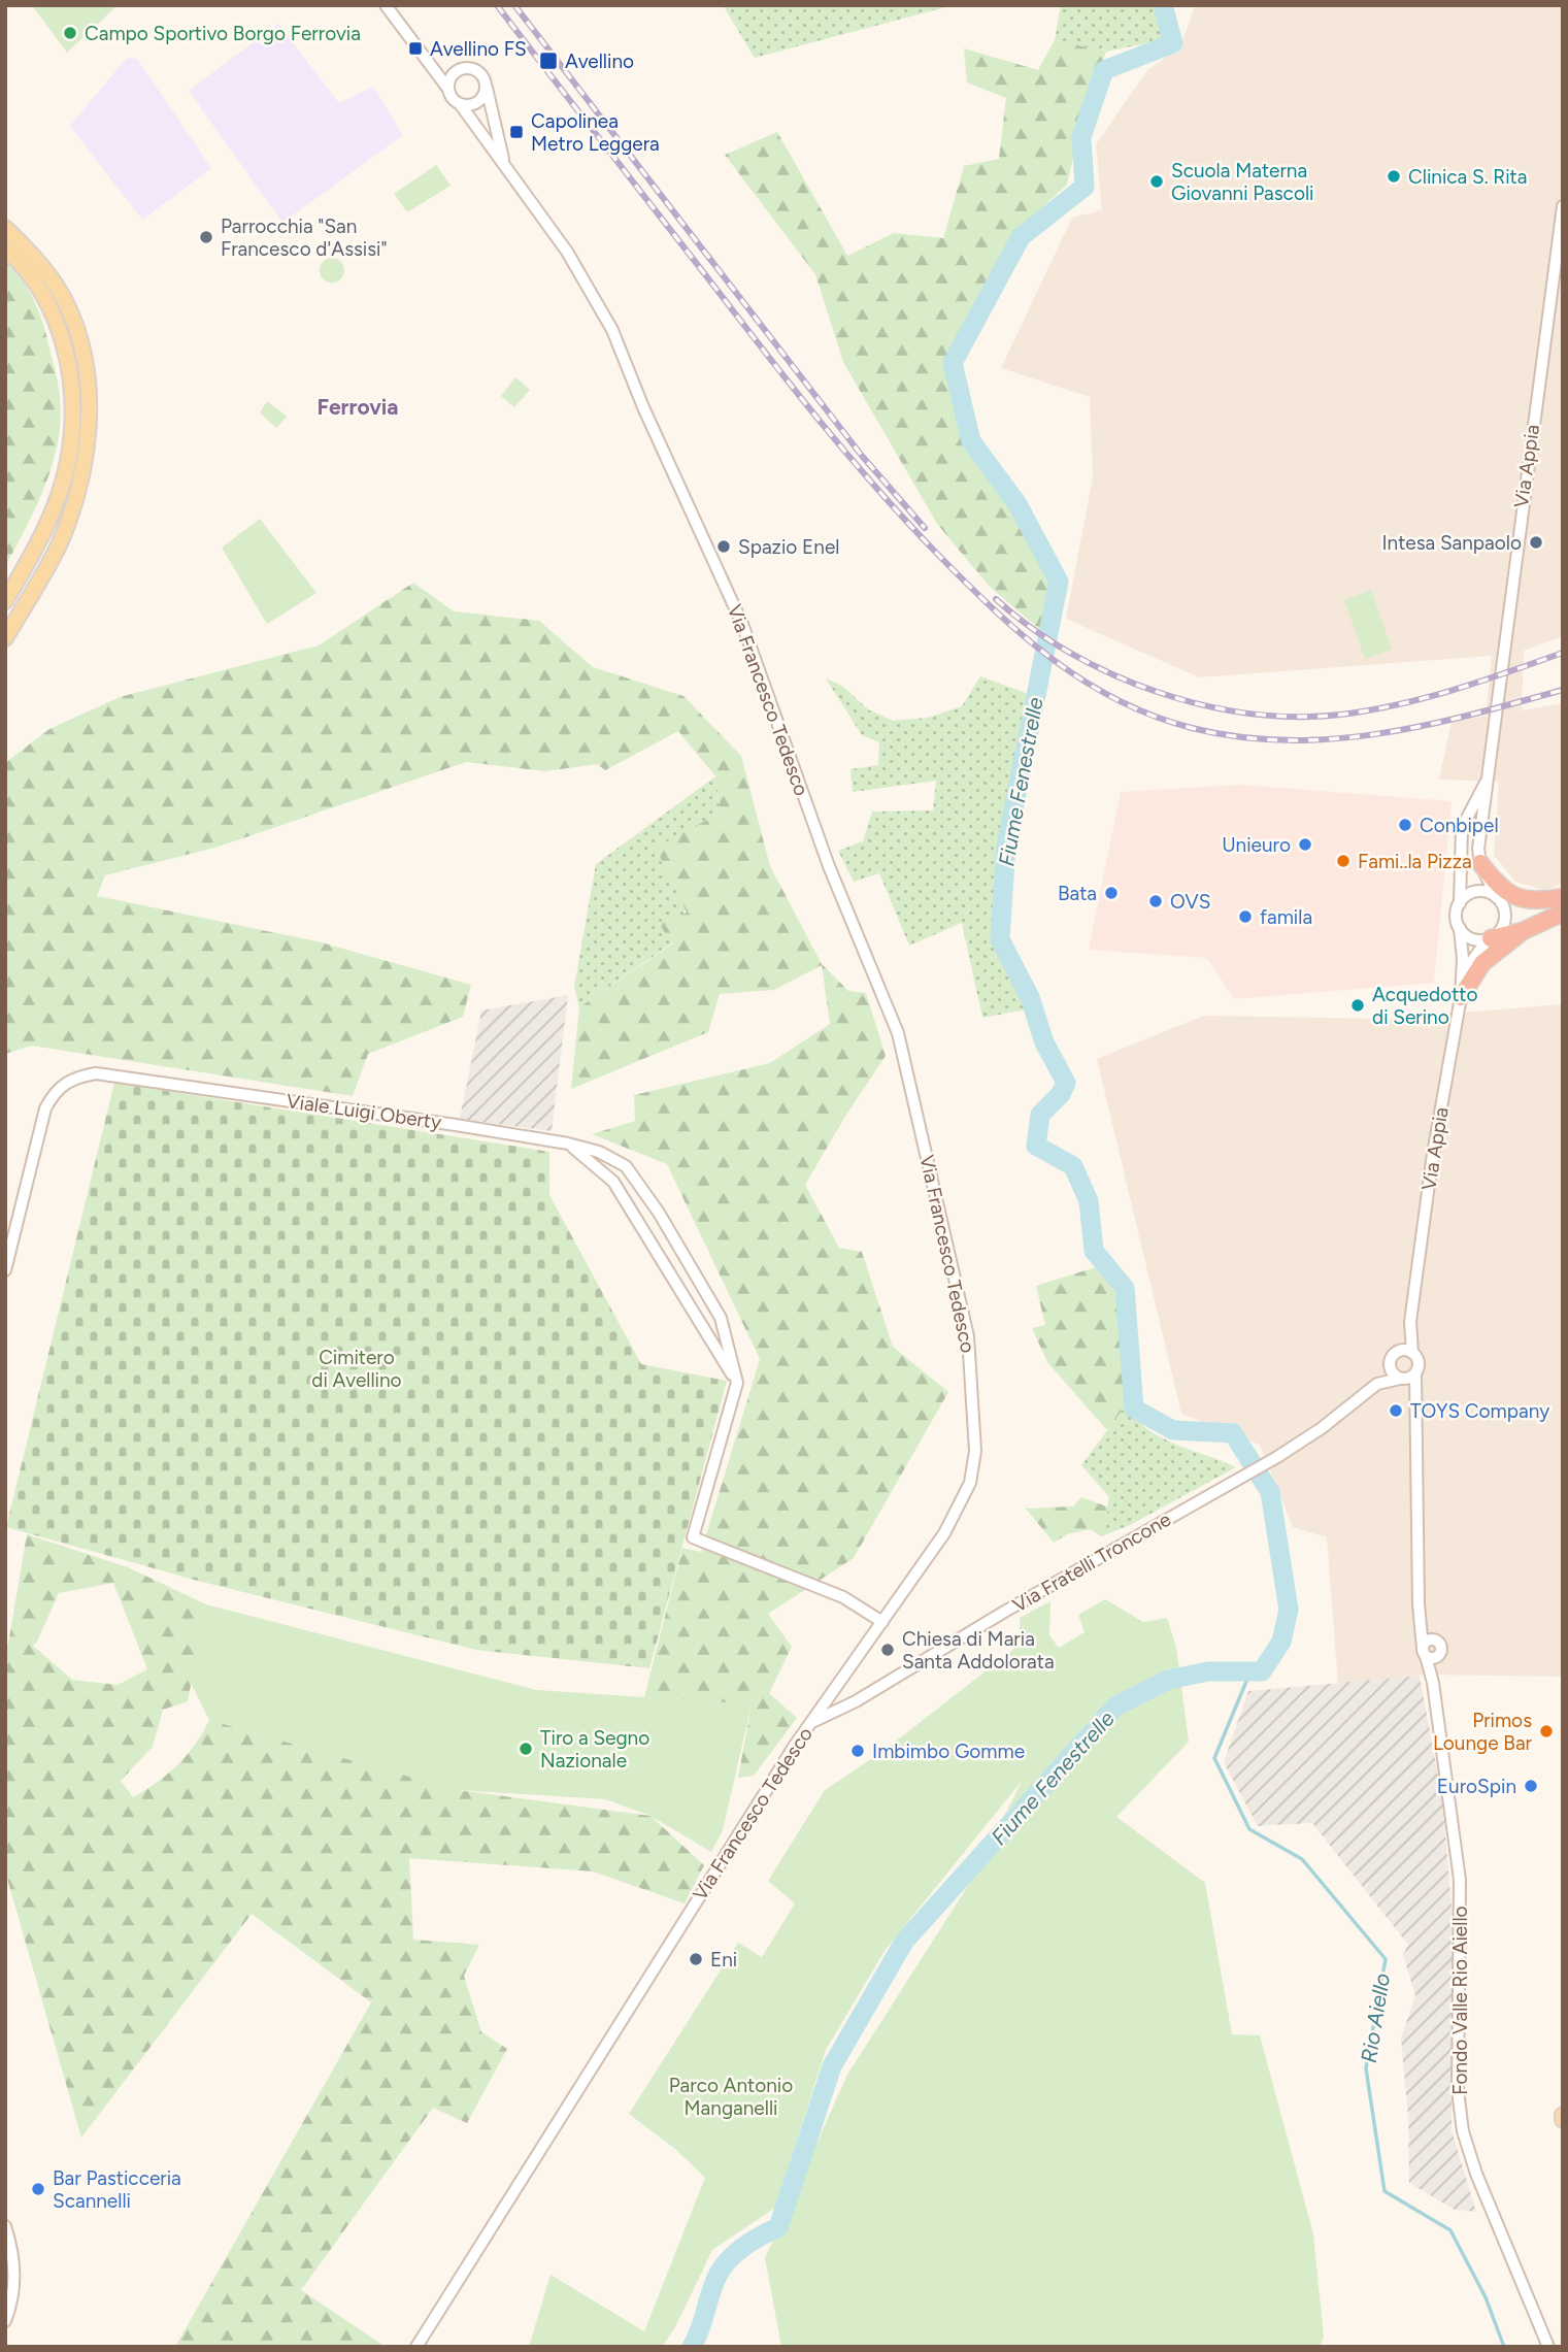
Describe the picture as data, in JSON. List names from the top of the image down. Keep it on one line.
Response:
{"streets":{"street":["Via Appia","Via Francesco Tedesco","Viale Luigi Oberty","Via Fratelli Troncone","Fondo Valle Rio Aiello"]},"crossings":[["Via Appia","Fondo Valle Rio Aiello"],["Via Francesco Tedesco","Via Fratelli Troncone"]],"districts":["Ferrovia"],"water":["Fiume Fenestrelle","Rio Aiello"],"parks":["Cimitero di Avellino","Parco Antonio Manganelli"],"places":{"other":["Campo Sportivo Borgo Ferrovia","Clinica S. Rita","Scuola Materna Giovanni Pascoli","Parrocchia \"San Francesco d'Assisi\"","Intesa Sanpaolo","Spazio Enel","Conbipel","Unieuro","Fami..la Pizza","Bata","OVS","famila","Acquedotto di Serino","TOYS Company","Chiesa di Maria Santa Addolorata","Primos Lounge Bar","Tiro a Segno Nazionale","Imbimbo Gomme","EuroSpin","Eni","Bar Pasticceria Scannelli"],"transit":["Avellino FS","Avellino","Capolinea Metro Leggera"]}}
